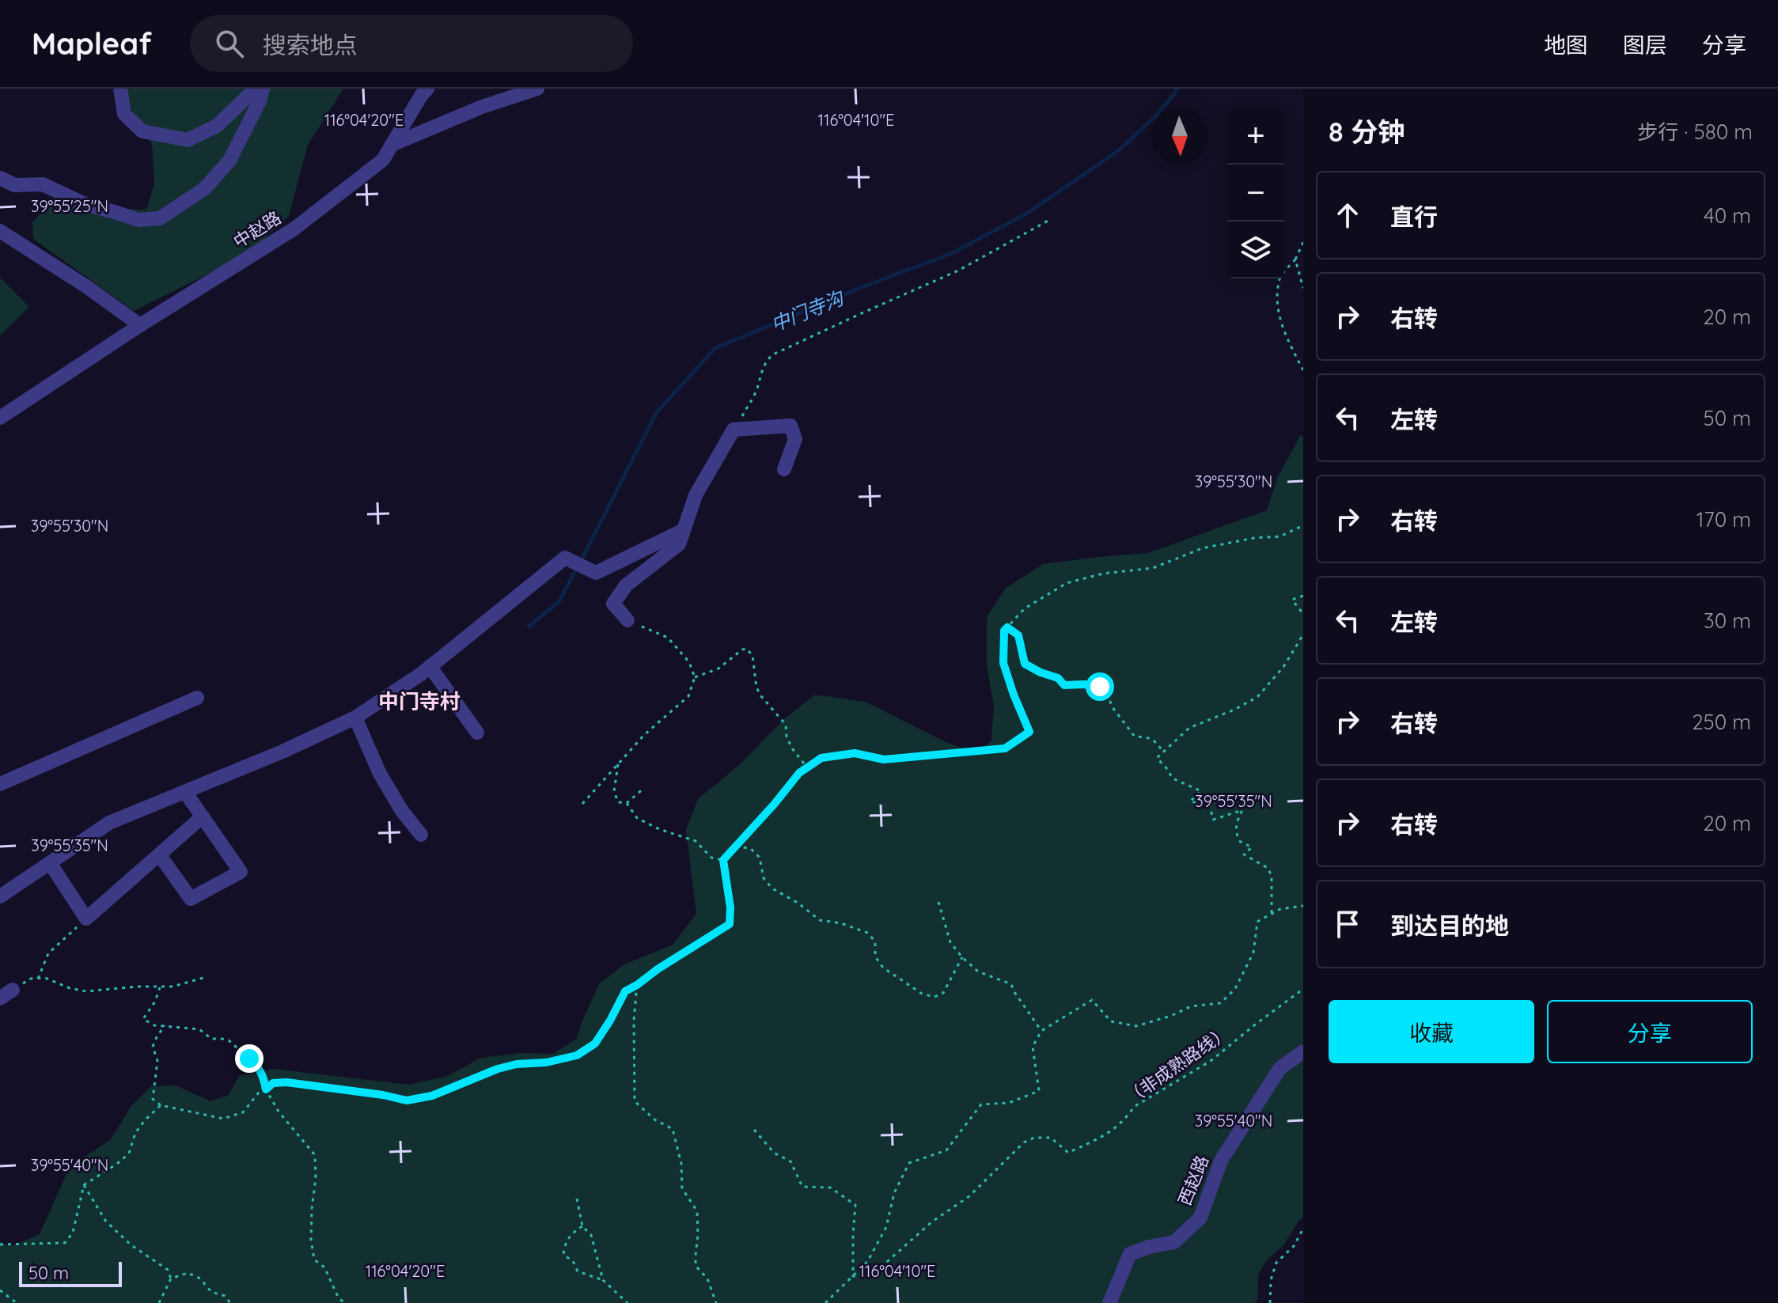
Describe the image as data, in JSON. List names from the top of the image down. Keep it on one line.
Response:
{"streets":{"street":["中赵路","西赵路"],"path":["（非成熟路线）"]},"districts":["中门寺村"],"water":["中门寺沟"],"scale_bar":"50 m","north":"bottom","page":{"header":"Mapleaf","search":"搜索地点","nav":["地图","图层","分享"],"heading":["8 分钟","步行 · 580 m"],"map_buttons":["+","−"],"list":[["直行","40 m"],["右转","20 m"],["左转","50 m"],["右转","170 m"],["左转","30 m"],["右转","250 m"],["右转","20 m"],"到达目的地"],"buttons":["收藏","分享"],"scale":"50 m"},"coordinates":["116°04'20\"E","116°04'10\"E","39°55'25\"N","39°55'30\"N","39°55'35\"N","39°55'40\"N"]}
